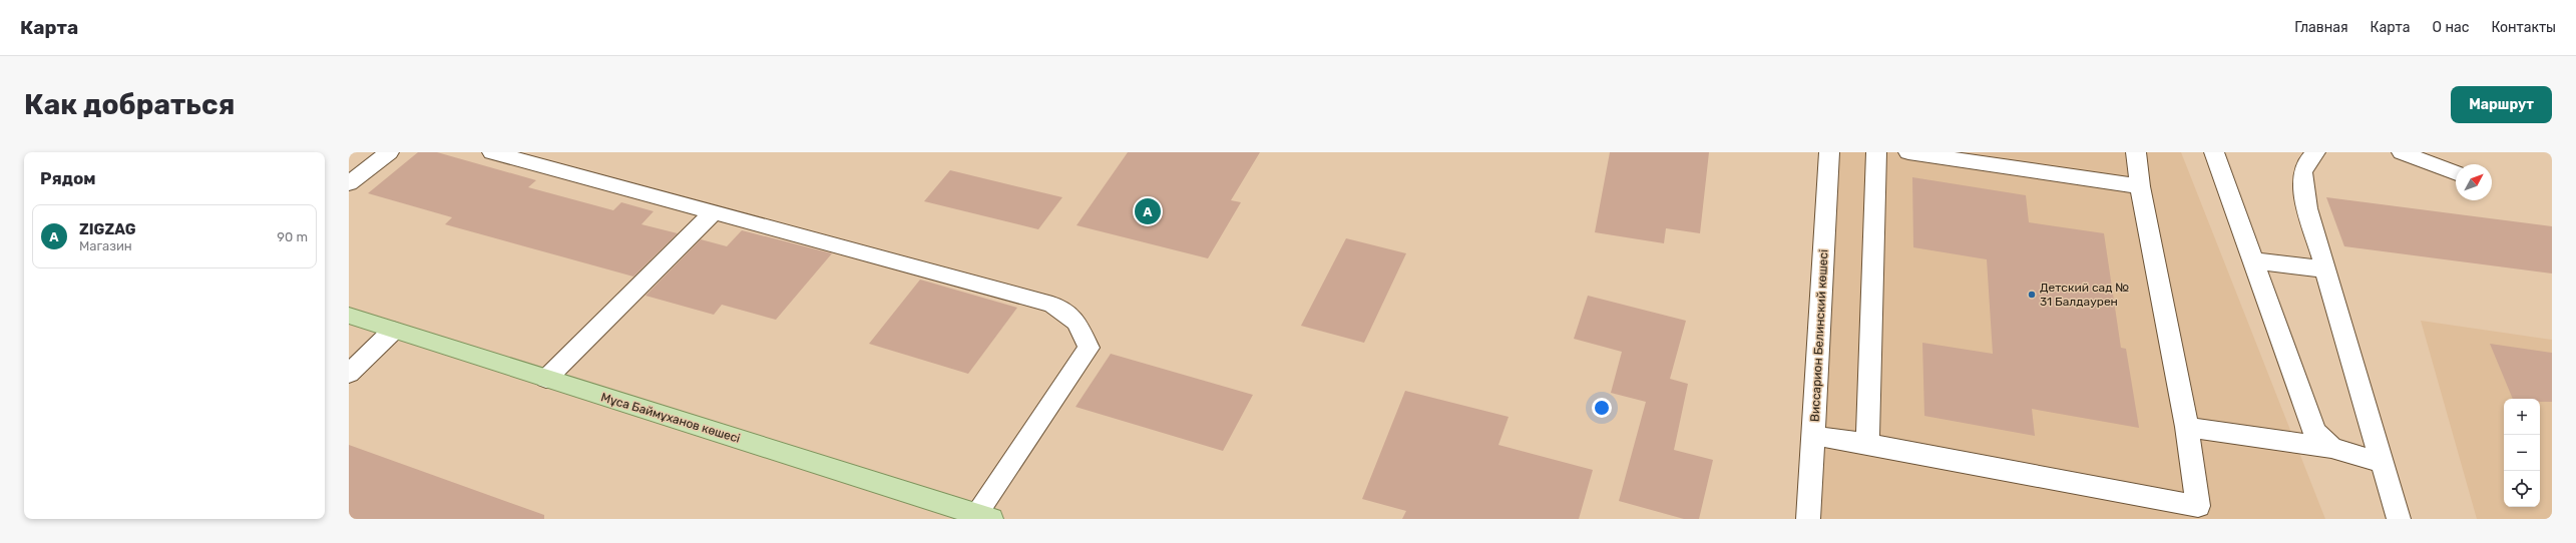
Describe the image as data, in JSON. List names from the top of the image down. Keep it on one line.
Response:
{"streets":{"main road":["Мұса Баймұханов көшесі"],"street":["Виссарион Белинский көшесі"]},"places":["Детский сад № 31 Балдаурен"],"north":"top right","page":{"header":"Карта","nav":["Главная","Карта","О нас","Контакты"],"buttons":"Маршрут","title":"Как добраться","heading":"Рядом","pins":"A","list":[{"mark":"A","name":"ZIGZAG","note":"Магазин","value":"90 m"}],"map_buttons":["+","−"]}}
